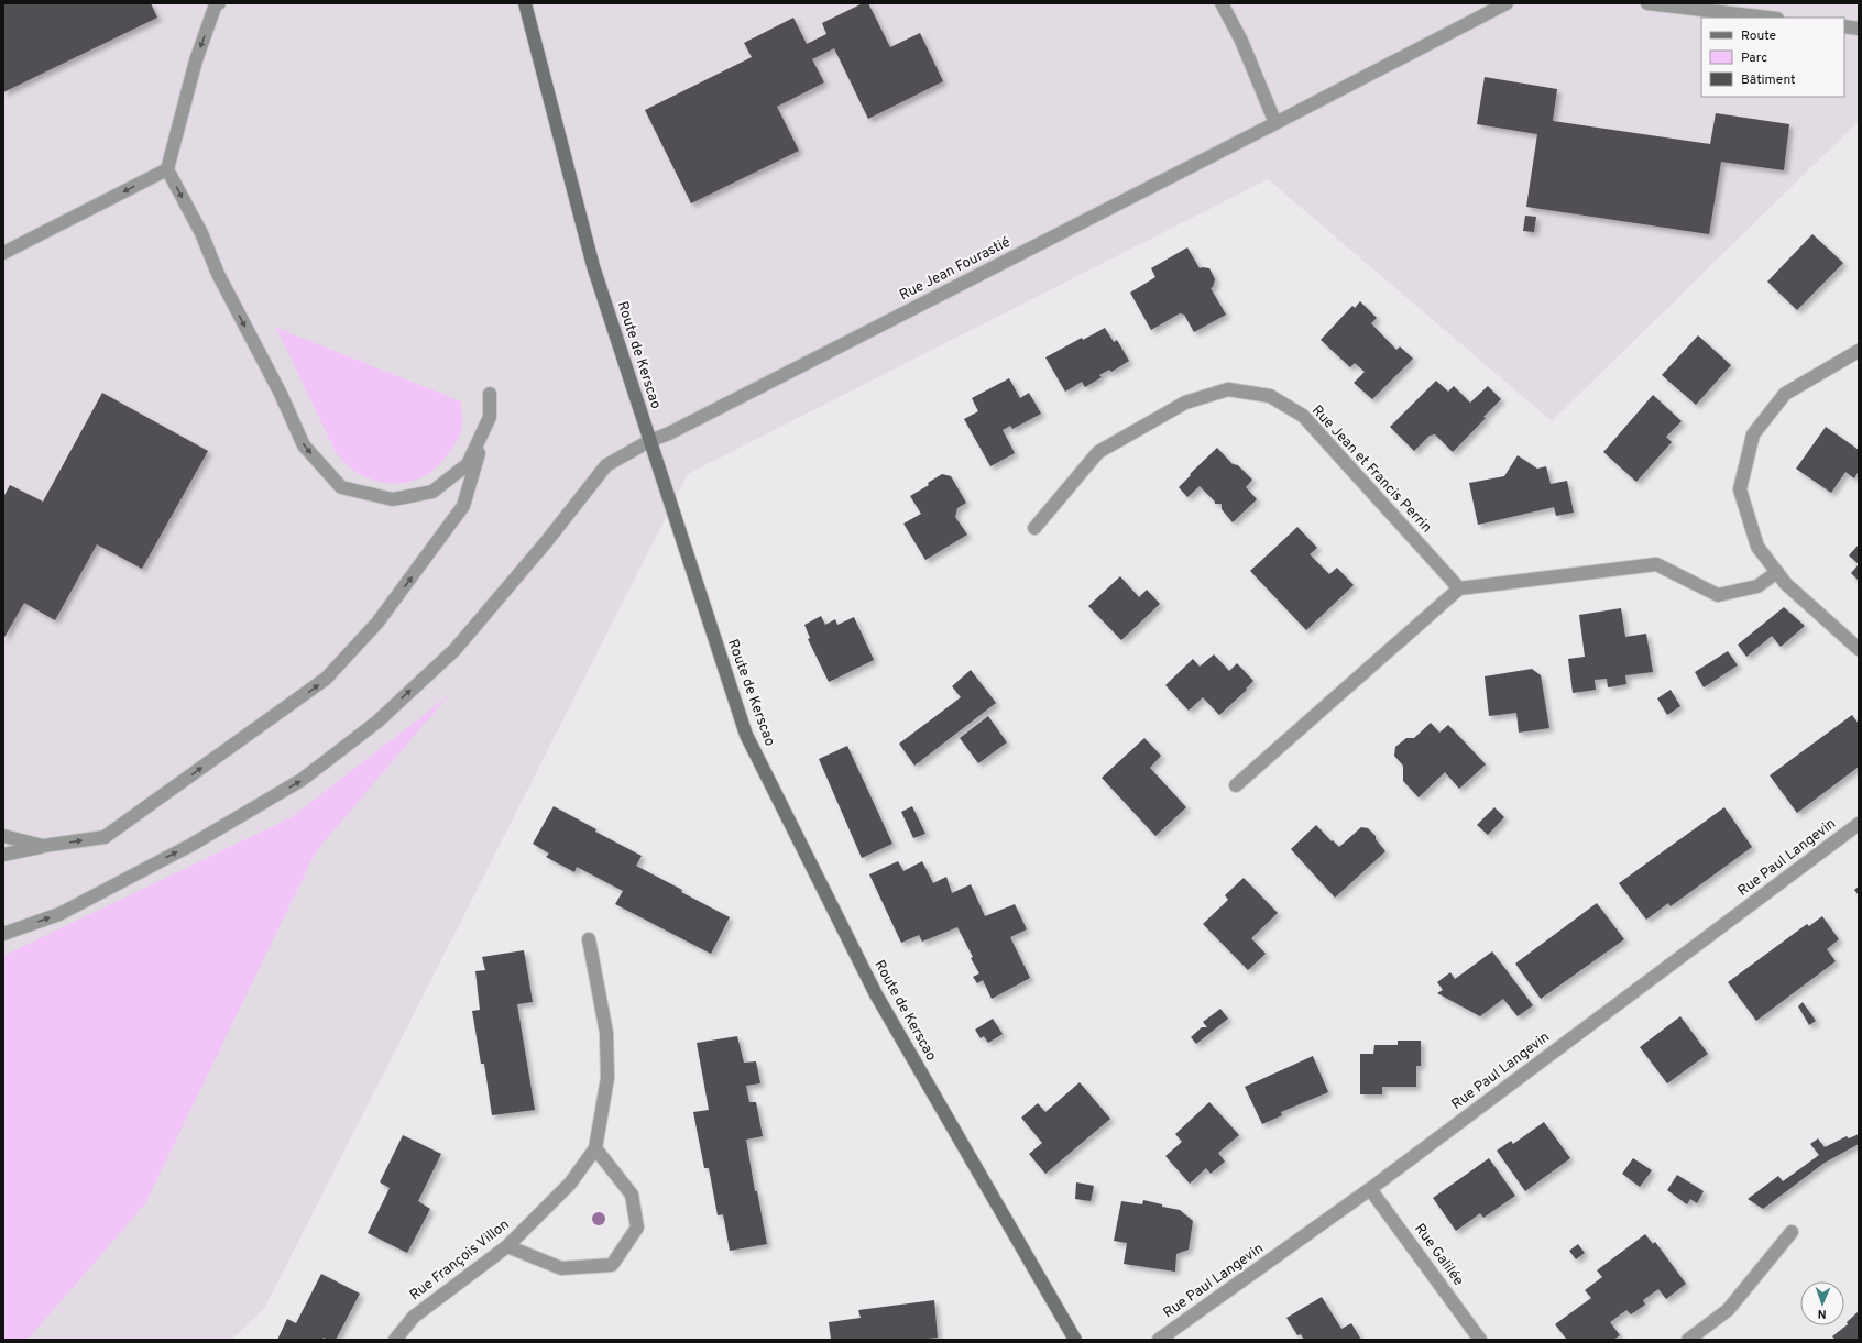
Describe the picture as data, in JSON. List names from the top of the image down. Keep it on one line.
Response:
{"streets":{"street":["Rue Jean Fourastié","Route de Kerscao","Rue Jean et Francis Perrin","Rue Paul Langevin","Rue Galilée","Rue François Villon"]},"crossings":[["Rue Jean Fourastié","Route de Kerscao"],["Rue Paul Langevin","Rue Galilée"]],"legend":["Route","Parc","Bâtiment"],"north":"bottom"}
